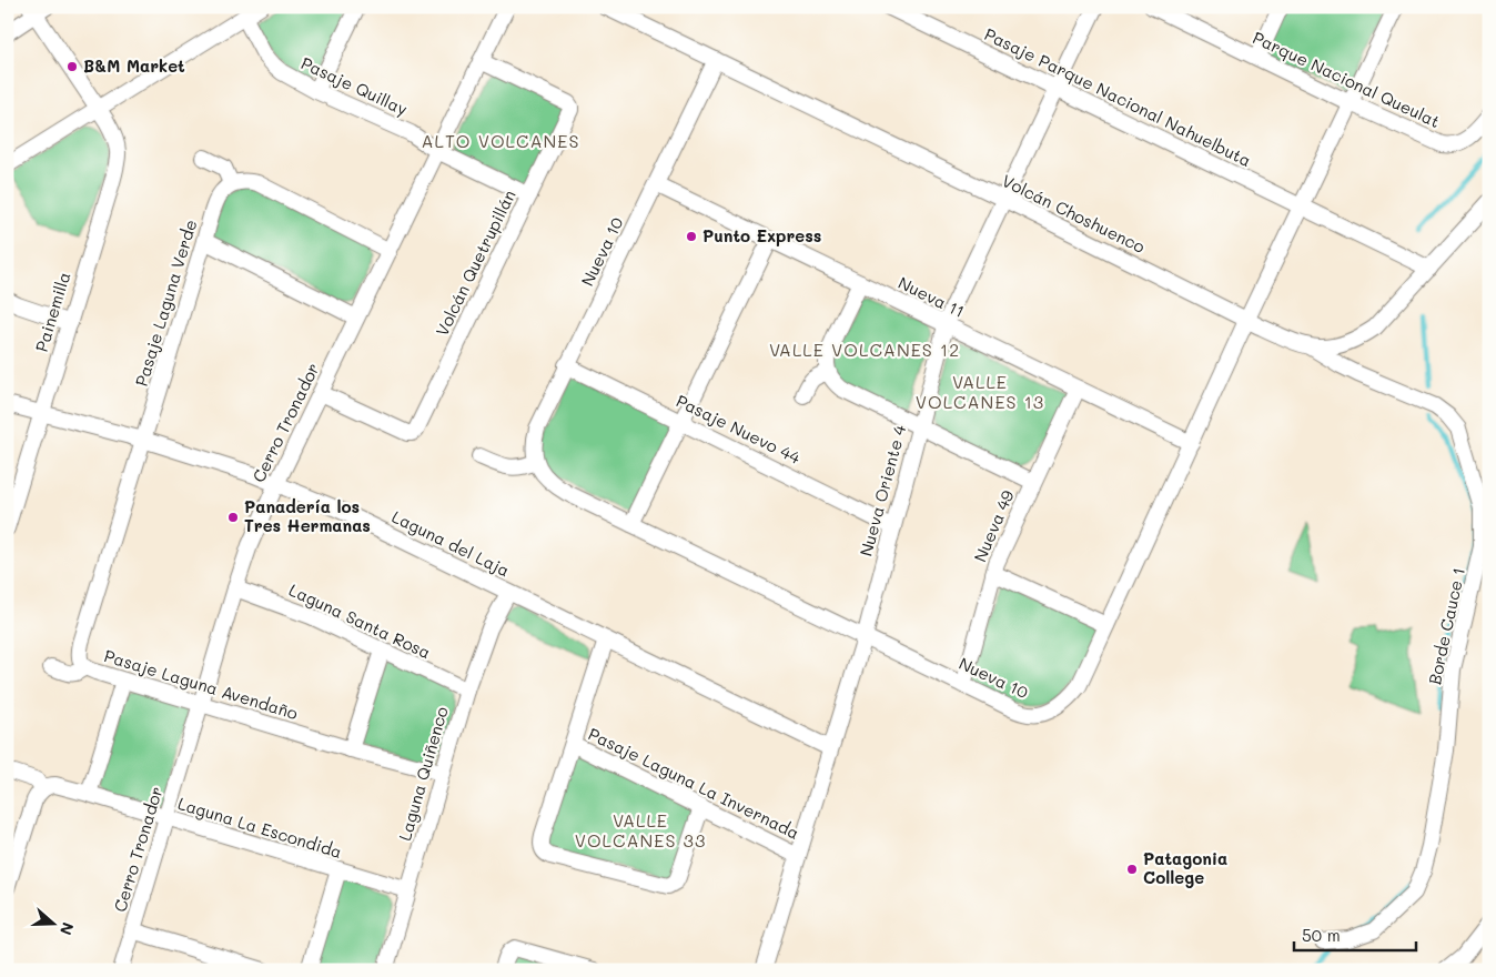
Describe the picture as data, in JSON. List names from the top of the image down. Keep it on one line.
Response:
{"streets":{"street":["Parque Nacional Queulat","Pasaje Quillay","Pasaje Parque Nacional Nahuelbuta","Volcán Choshuenco","Nueva 10","Volcán Quetrupillán","Nueva 11","Pasaje Laguna Verde","Painemilla","Cerro Tronador","Pasaje Nuevo 44","Nueva Oriente 4","Nueva 49","Laguna del Laja","Laguna Santa Rosa","Borde Cauce 1","Pasaje Laguna Avendaño","Laguna Quiñenco","Pasaje Laguna La Invernada","Laguna La Escondida"]},"crossings":[["Parque Nacional Queulat","Nueva 10"],["Pasaje Quillay","Volcán Quetrupillán"],["Pasaje Quillay","Cerro Tronador"],["Pasaje Parque Nacional Nahuelbuta","Volcán Choshuenco"],["Pasaje Parque Nacional Nahuelbuta","Nueva 10"],["Pasaje Parque Nacional Nahuelbuta","Nueva Oriente 4"],["Volcán Choshuenco","Nueva 10"],["Volcán Choshuenco","Nueva Oriente 4"],["Volcán Choshuenco","Borde Cauce 1"],["Nueva 10","Nueva 11"],["Nueva 10","Pasaje Nuevo 44"],["Nueva 10","Nueva Oriente 4"],["Nueva 10","Nueva 49"],["Volcán Quetrupillán","Cerro Tronador"],["Nueva 11","Nueva Oriente 4"],["Nueva 11","Nueva 49"],["Pasaje Laguna Verde","Laguna del Laja"],["Pasaje Laguna Verde","Pasaje Laguna Avendaño"],["Painemilla","Laguna del Laja"],["Cerro Tronador","Laguna del Laja"],["Cerro Tronador","Laguna Santa Rosa"],["Cerro Tronador","Pasaje Laguna Avendaño"],["Cerro Tronador","Laguna La Escondida"],["Pasaje Nuevo 44","Nueva Oriente 4"],["Nueva Oriente 4","Laguna del Laja"],["Nueva Oriente 4","Pasaje Laguna La Invernada"],["Laguna del Laja","Pasaje Laguna Avendaño"],["Laguna del Laja","Laguna Quiñenco"],["Laguna Santa Rosa","Laguna Quiñenco"],["Pasaje Laguna Avendaño","Laguna Quiñenco"],["Laguna Quiñenco","Laguna La Escondida"]],"districts":["ALTO VOLCANES","VALLE VOLCANES 12","VALLE VOLCANES 13","VALLE VOLCANES 33"],"places":["B&M Market","Punto Express","Panadería los Tres Hermanas","Patagonia College"],"scale_bar":"50 m","north":"right"}
